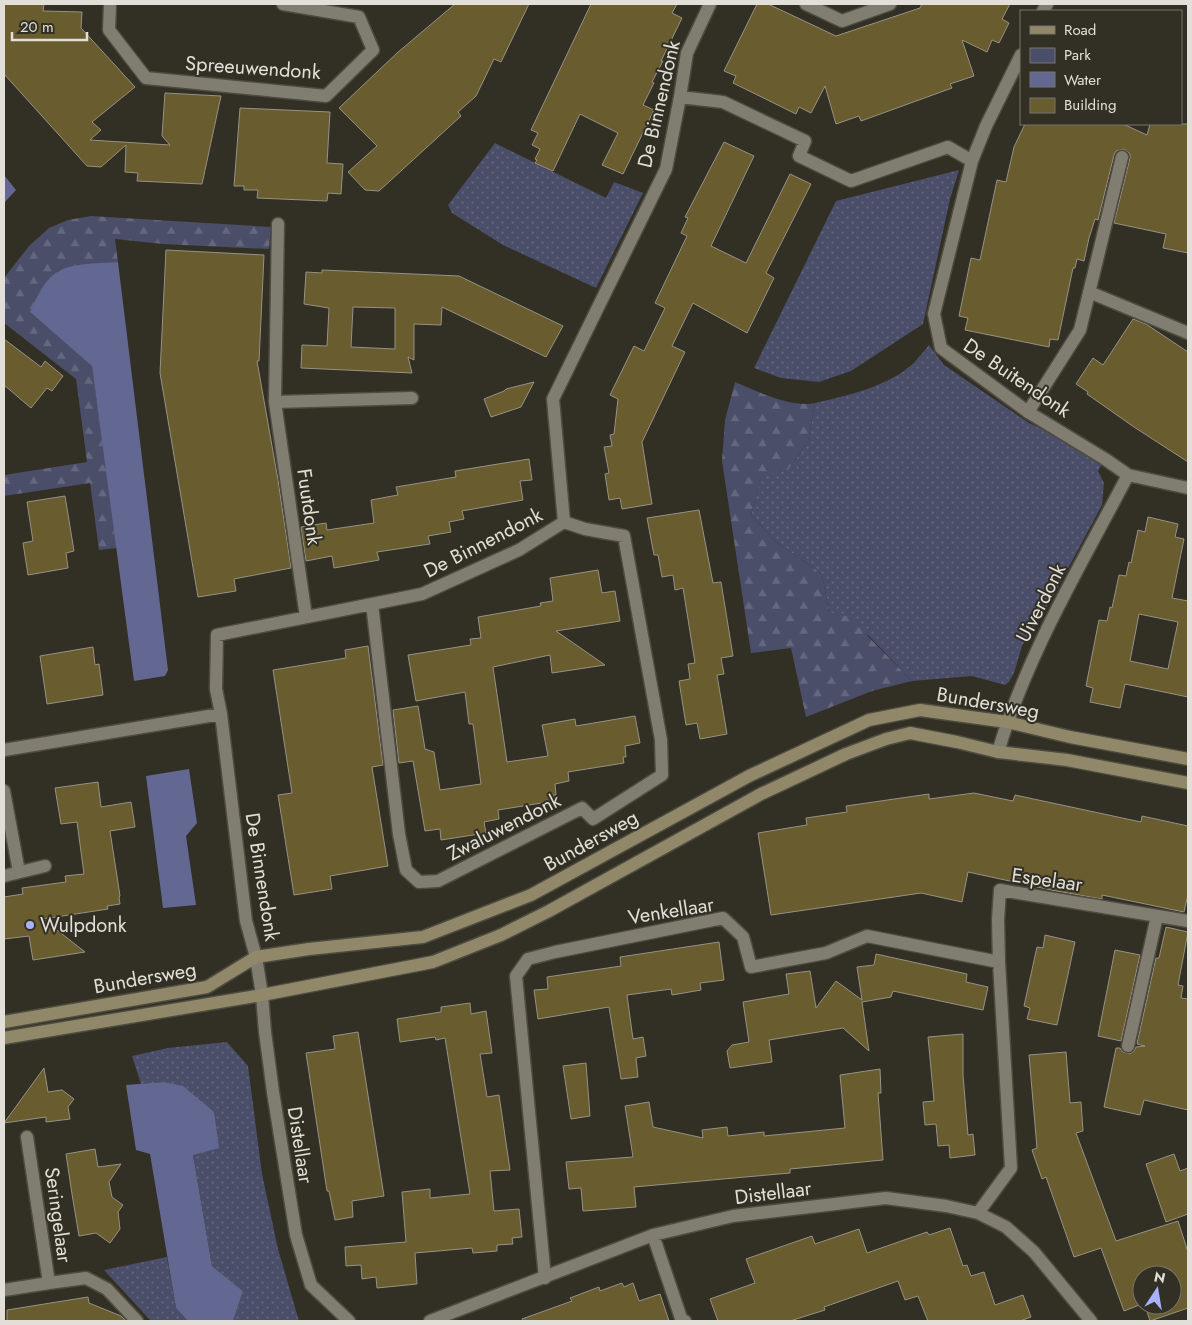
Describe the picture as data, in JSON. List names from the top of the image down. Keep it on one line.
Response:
{"streets":{"street":["Spreeuwendonk","De Binnendonk","De Buitendonk","Fuutdonk","Uiverdonk","Bundersweg","Zwaluwendonk","Espelaar","Venkellaar","Distellaar","Seringelaar"]},"crossings":[["De Binnendonk","Fuutdonk"],["De Binnendonk","Bundersweg"],["De Binnendonk","Zwaluwendonk"],["De Binnendonk","Distellaar"],["De Buitendonk","Uiverdonk"],["Uiverdonk","Bundersweg"],["Bundersweg","Distellaar"],["Espelaar","Venkellaar"],["Venkellaar","Distellaar"]],"places":["Wulpdonk"],"legend":["Road","Park","Water","Building"],"scale_bar":"20 m","north":"top"}
